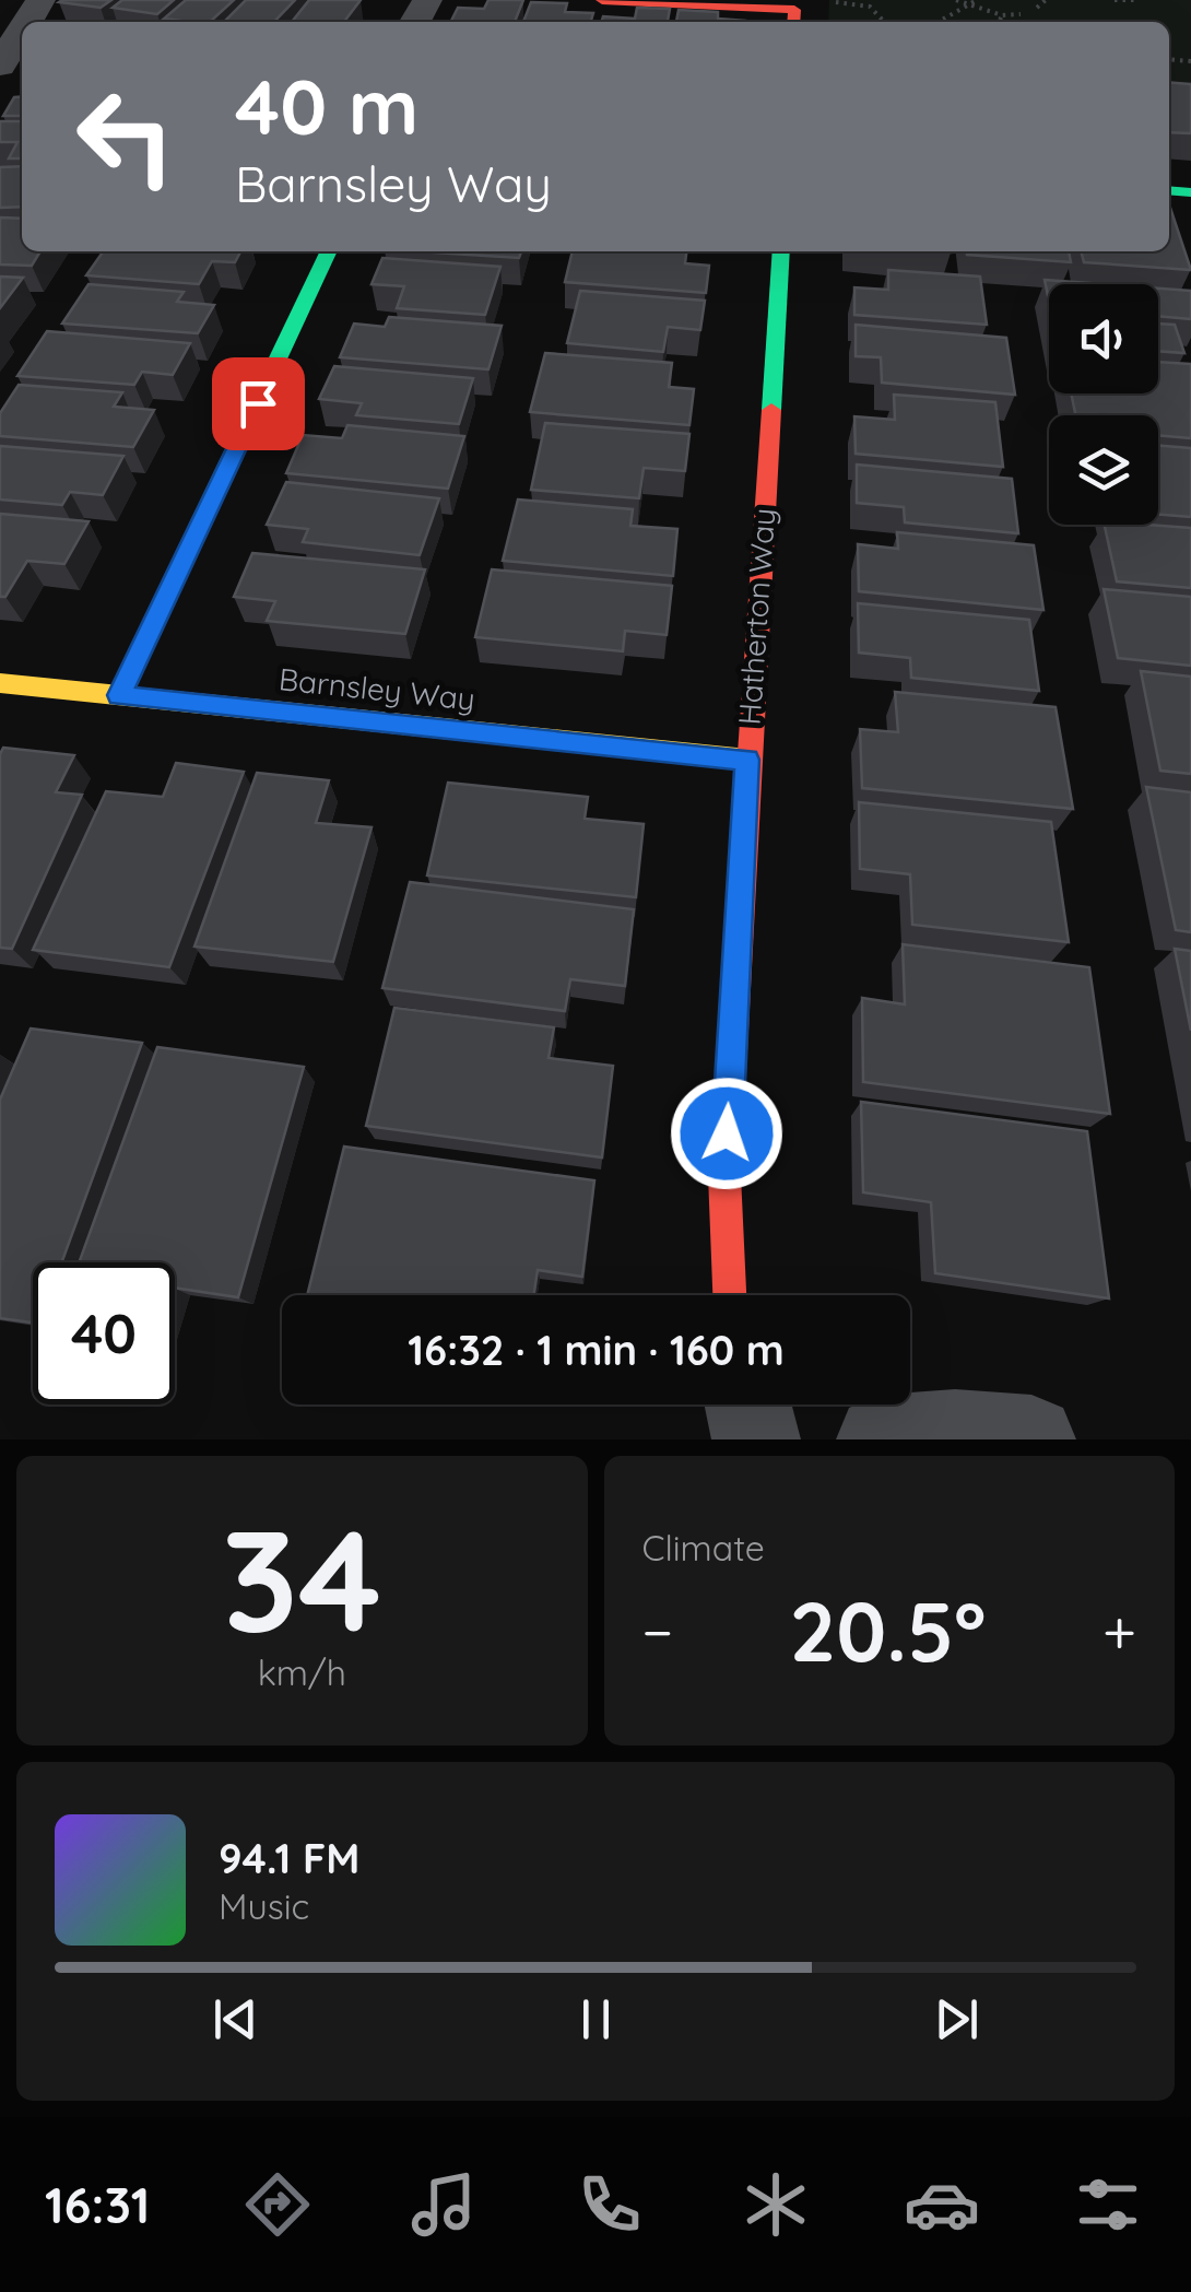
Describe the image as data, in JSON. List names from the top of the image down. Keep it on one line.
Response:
{"streets":{"street":["Hatherton Way","Barnsley Way"]},"crossings":[["Hatherton Way","Barnsley Way"]],"page":{"turn":["40 m","Barnsley Way"],"limit":"40","trip":"16:32 · 1 min · 160 m","tile":[["34","km/h"],"Climate"],"heat":["−","20.5°","+"],"song":["94.1 FM","Music"],"tabs":"16:31"}}
